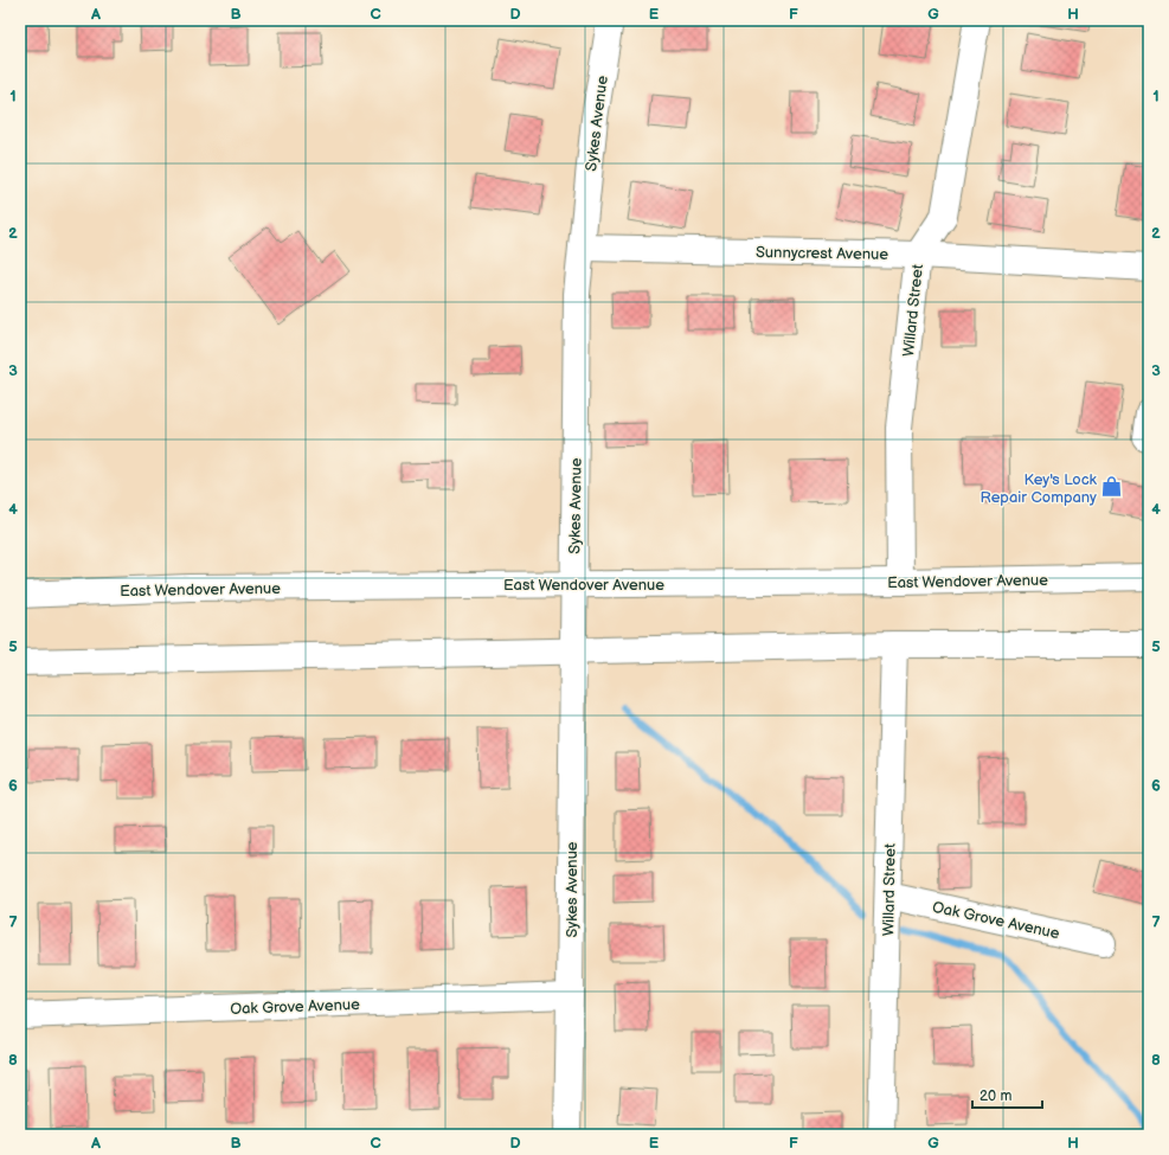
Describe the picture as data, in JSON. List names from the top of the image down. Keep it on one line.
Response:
{"streets":{"main road":["Sykes Avenue","Sunnycrest Avenue","Willard Street","East Wendover Avenue","Oak Grove Avenue"]},"crossings":[["Sykes Avenue","Sunnycrest Avenue"],["Sykes Avenue","East Wendover Avenue"],["Sykes Avenue","Oak Grove Avenue"],["Sunnycrest Avenue","Willard Street"],["Willard Street","East Wendover Avenue"],["Willard Street","Oak Grove Avenue"]],"places":{"shop":["Key's Lock Repair Company"]},"scale_bar":"20 m","grid":{"columns":["A","B","C","D","E","F","G","H"],"rows":["1","2","3","4","5","6","7","8"]}}
